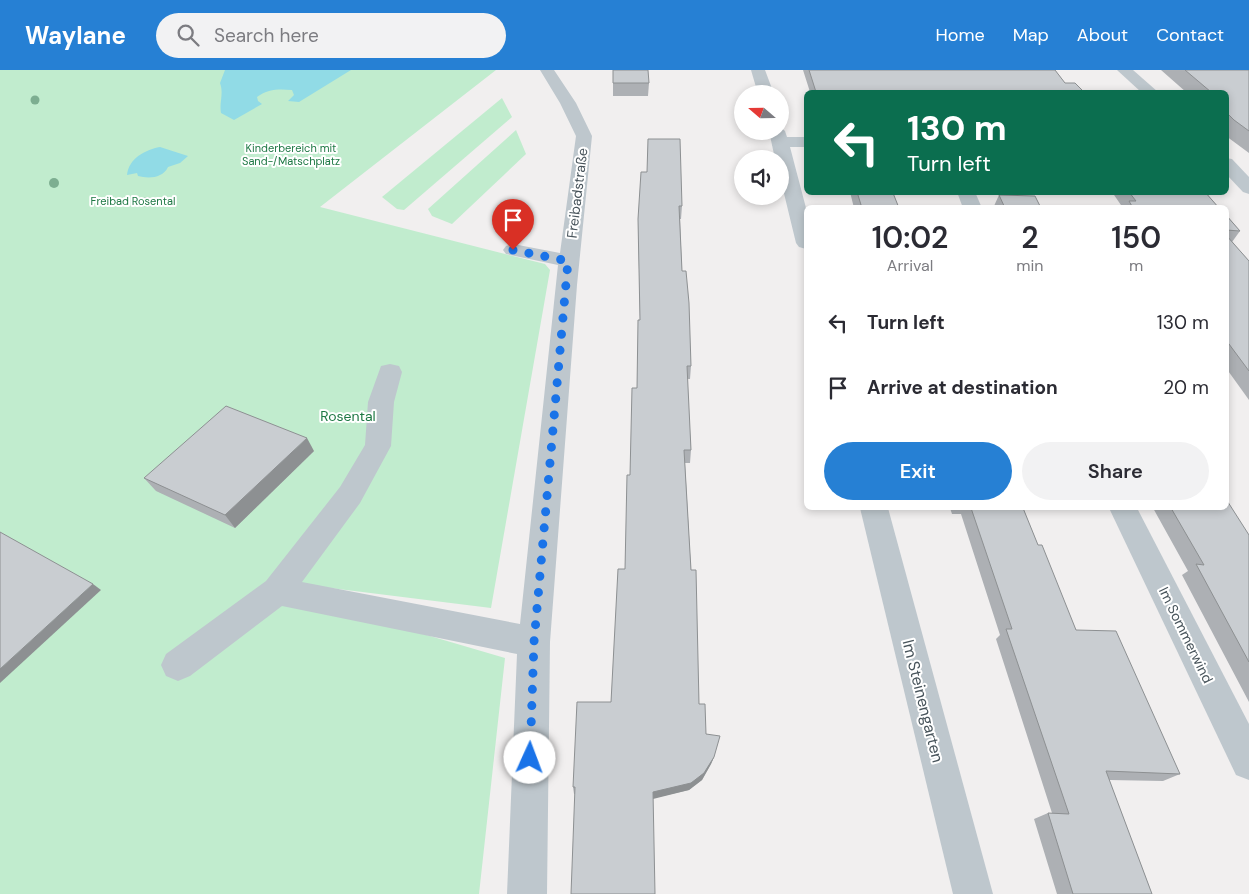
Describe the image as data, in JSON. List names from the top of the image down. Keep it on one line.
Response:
{"streets":{"street":["Freibadstraße","Im Sommerwind","Im Steinengarten"]},"parks":["Kinderbereich mit Sand-/Matschplatz","Freibad Rosental","Rosental"],"north":"left","page":{"header":"Waylane","search":"Search here","nav":["Home","Map","About","Contact"],"turn":["130 m","Turn left"],"eta":["10:02","Arrival","2","min","150","m"],"list":[{"name":"Turn left","value":"130 m"},{"name":"Arrive at destination","value":"20 m"}],"buttons":["Exit","Share"]}}
